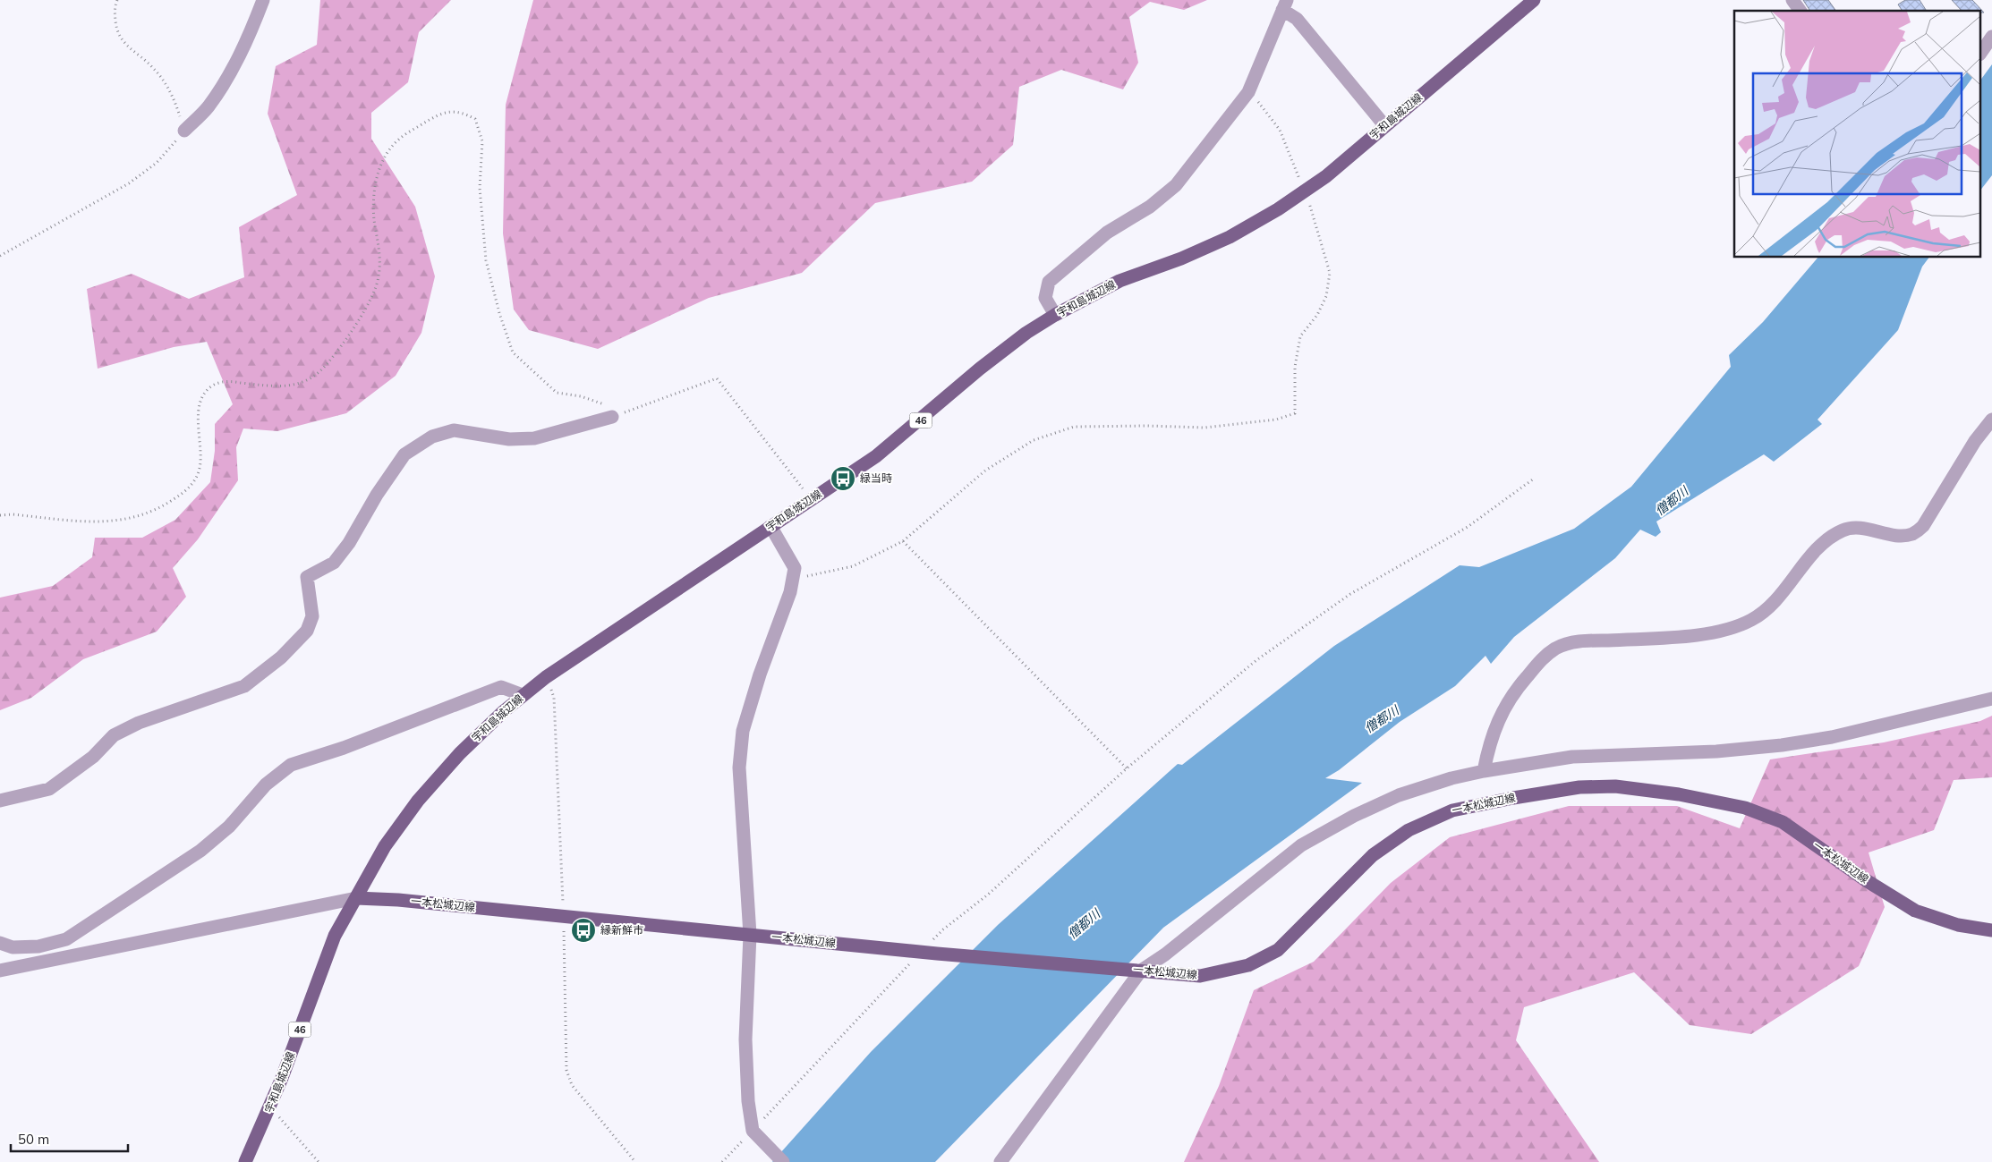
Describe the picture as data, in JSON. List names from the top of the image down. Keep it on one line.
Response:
{"streets":{"main road":["宇和島城辺線","46","一本松城辺線"]},"crossings":[["宇和島城辺線","一本松城辺線"]],"water":["僧都川"],"places":{"bus stop":["緑当時","縁新鮮市"]},"scale_bar":"50 m"}
